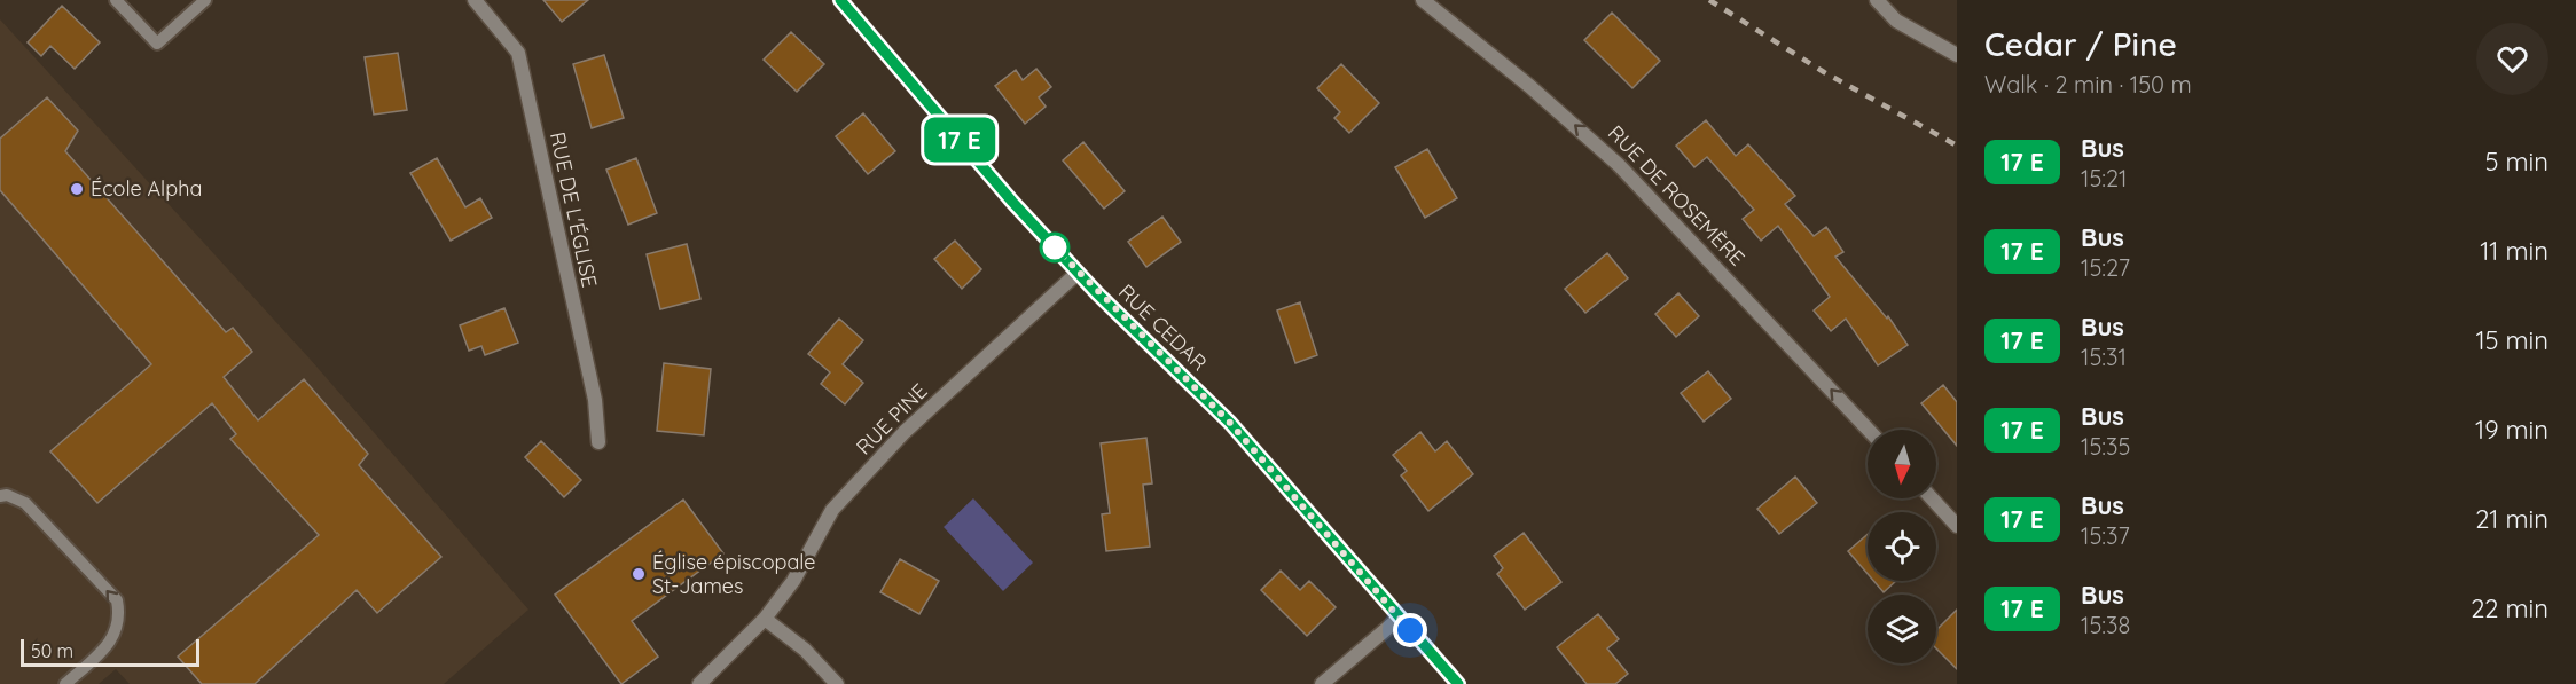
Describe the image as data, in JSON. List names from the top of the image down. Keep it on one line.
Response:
{"streets":{"street":["RUE DE ROSEMÈRE","RUE DE L'ÉGLISE","RUE CEDAR","RUE PINE"]},"crossings":[["RUE CEDAR","RUE PINE"]],"one_way":["RUE DE ROSEMÈRE"],"places":["École Alpha","Église épiscopale St-James"],"scale_bar":"50 m","north":"bottom","page":{"on_map":"17 E","heading":["Cedar / Pine","Walk · 2 min · 150 m"],"list":[{"mark":"17 E","name":"Bus","note":"15:21","value":"5 min"},{"mark":"17 E","name":"Bus","note":"15:27","value":"11 min"},{"mark":"17 E","name":"Bus","note":"15:31","value":"15 min"},{"mark":"17 E","name":"Bus","note":"15:35","value":"19 min"},{"mark":"17 E","name":"Bus","note":"15:37","value":"21 min"},{"mark":"17 E","name":"Bus","note":"15:38","value":"22 min"}],"scale":"50 m"}}
